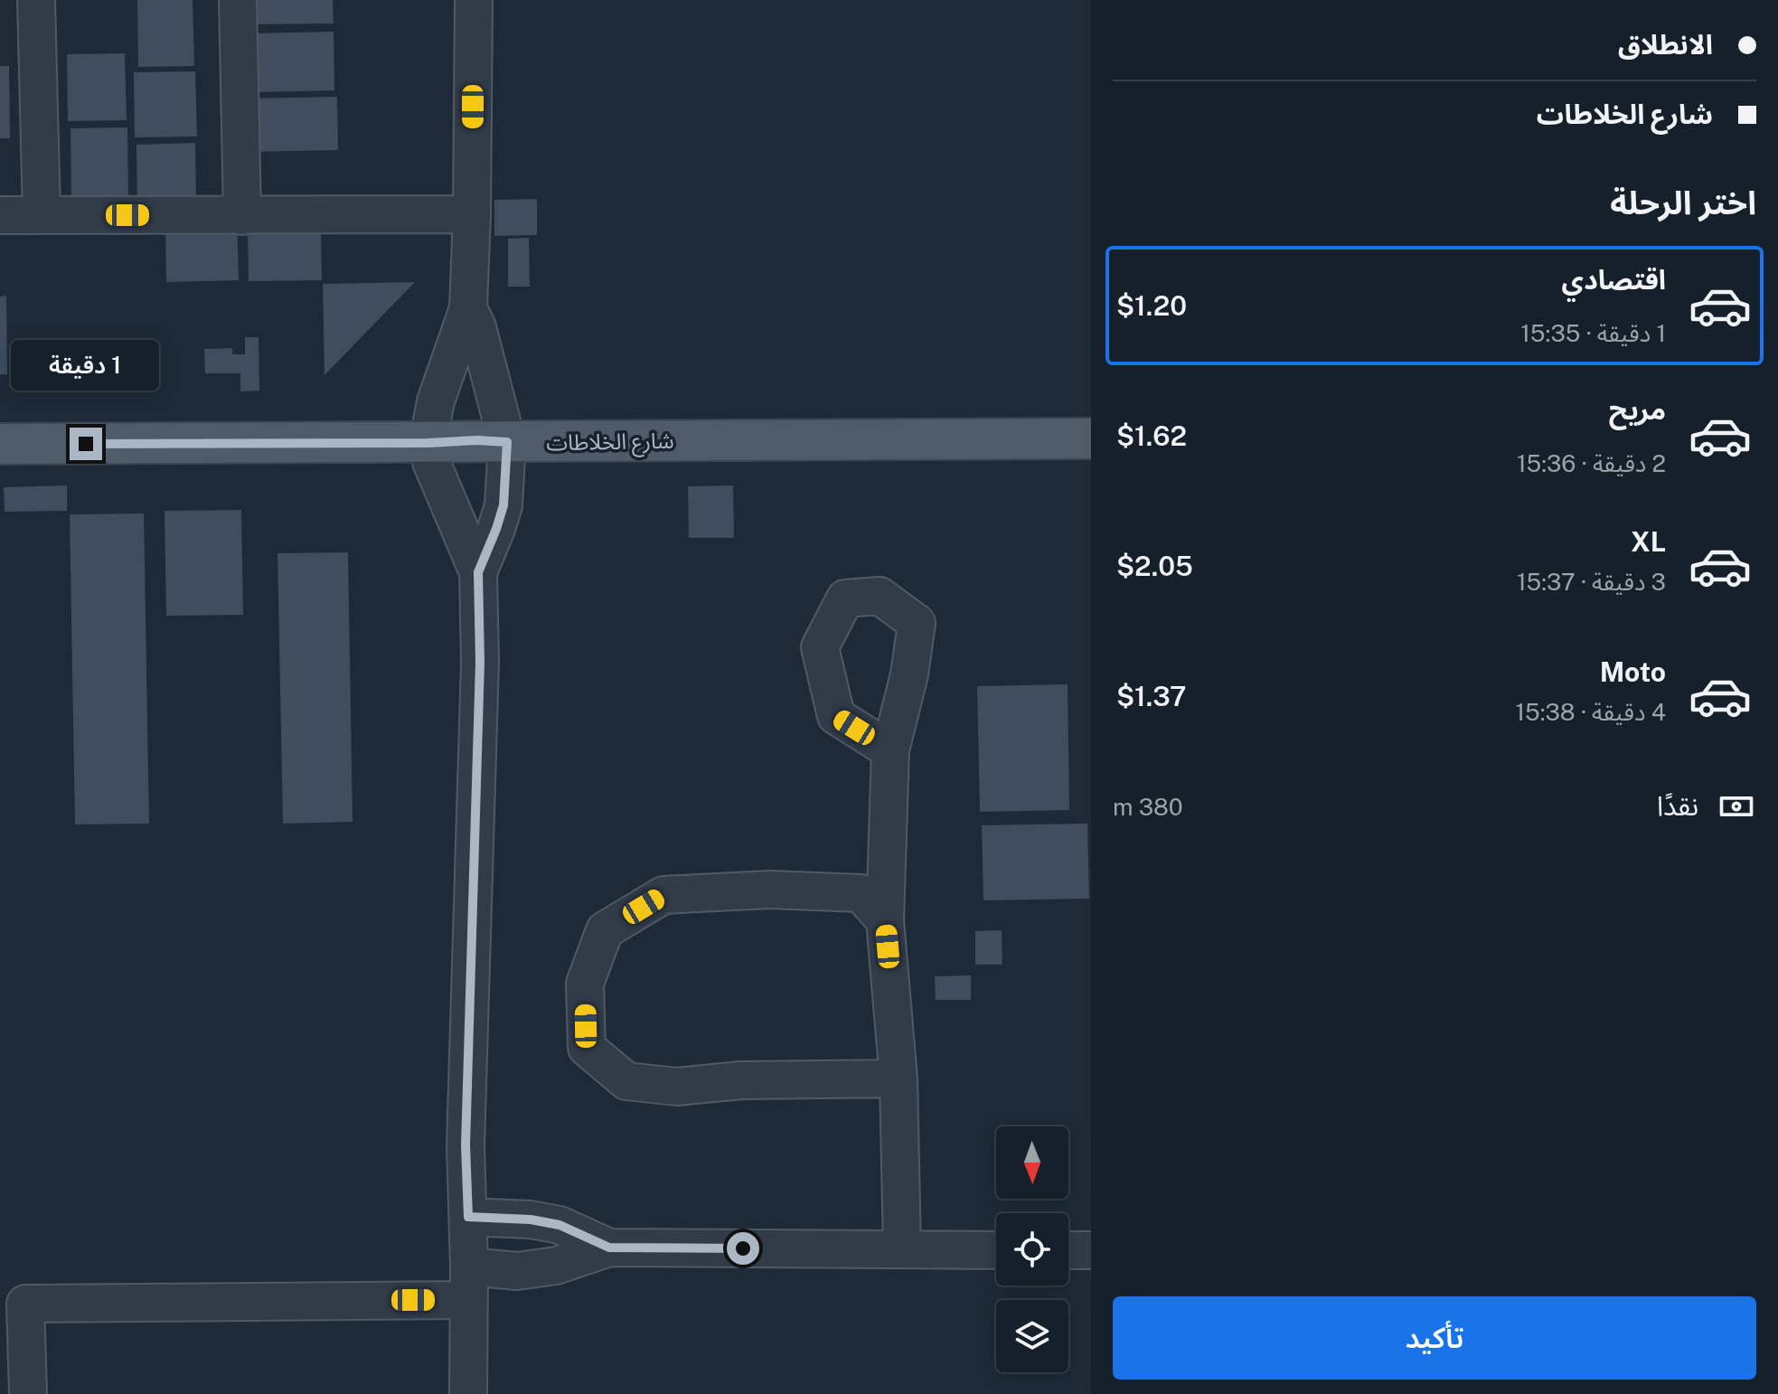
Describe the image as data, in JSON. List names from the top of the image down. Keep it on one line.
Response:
{"streets":{"main road":["شارع الخلاطات"]},"north":"bottom","page":{"banner":["الانطلاق","شارع الخلاطات"],"heading":"اختر الرحلة","list":[{"name":"اقتصادي","note":"1 دقيقة · 15:35","value":"$1.20"},{"name":"مريح","note":"2 دقيقة · 15:36","value":"$1.62"},{"name":"XL","note":"3 دقيقة · 15:37","value":"$2.05"},{"name":"Moto","note":"4 دقيقة · 15:38","value":"$1.37"}],"bubble":"1 دقيقة","pay":["نقدًا","380 m"],"buttons":"تأكيد"}}
